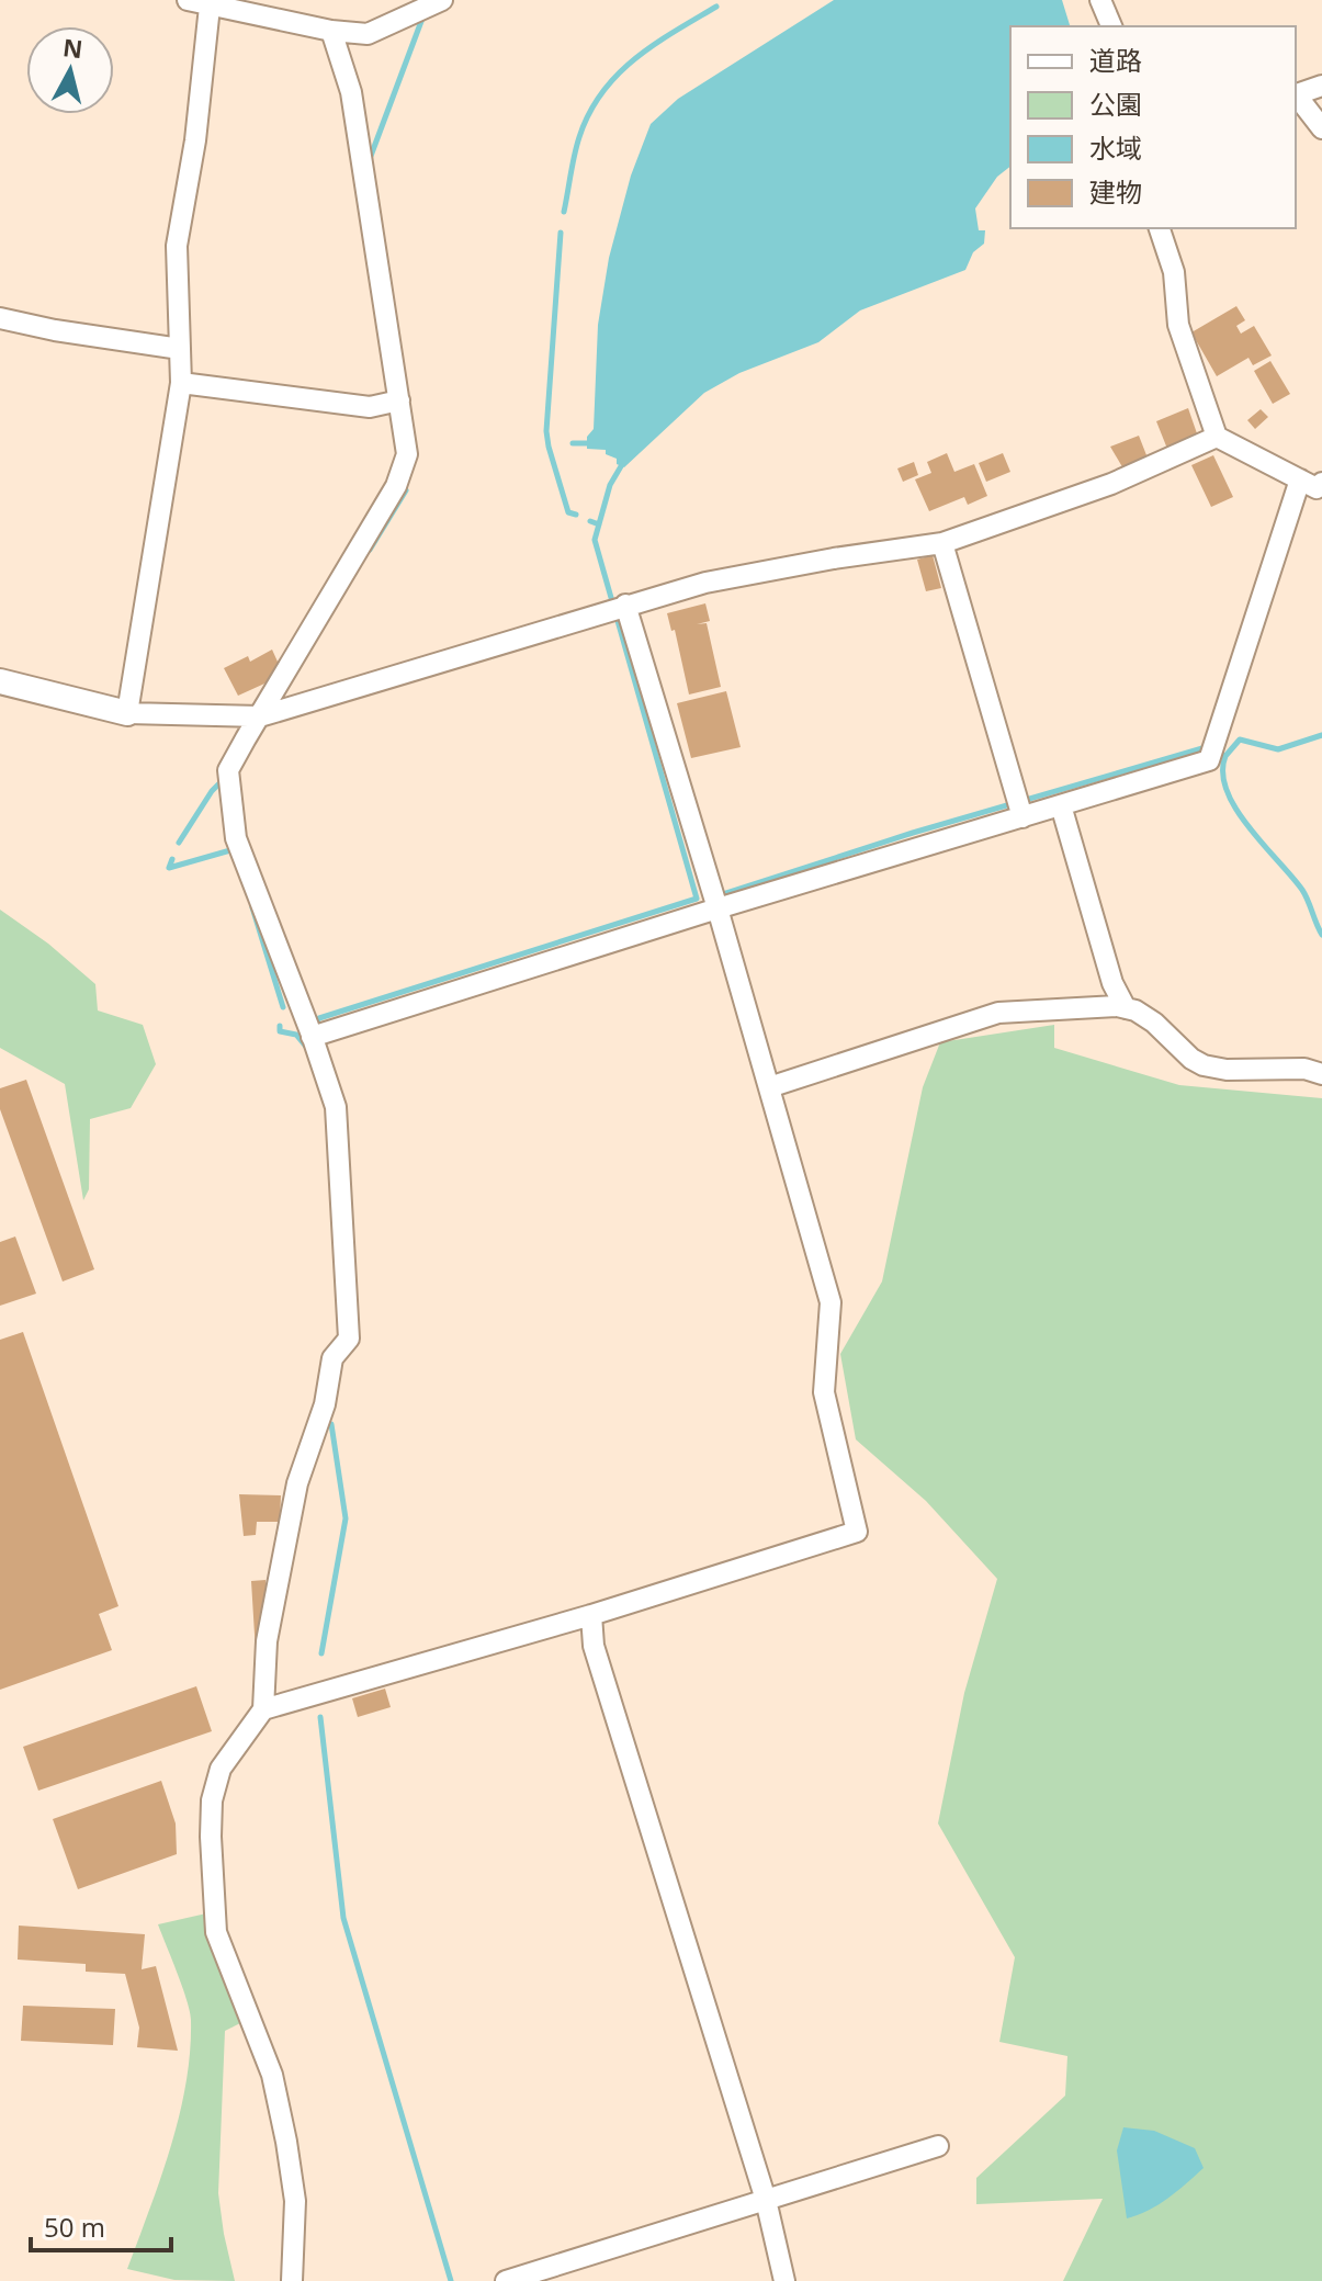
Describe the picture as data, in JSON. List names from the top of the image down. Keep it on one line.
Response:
{"legend":["道路","公園","水域","建物"],"scale_bar":"50 m","north":"top"}
